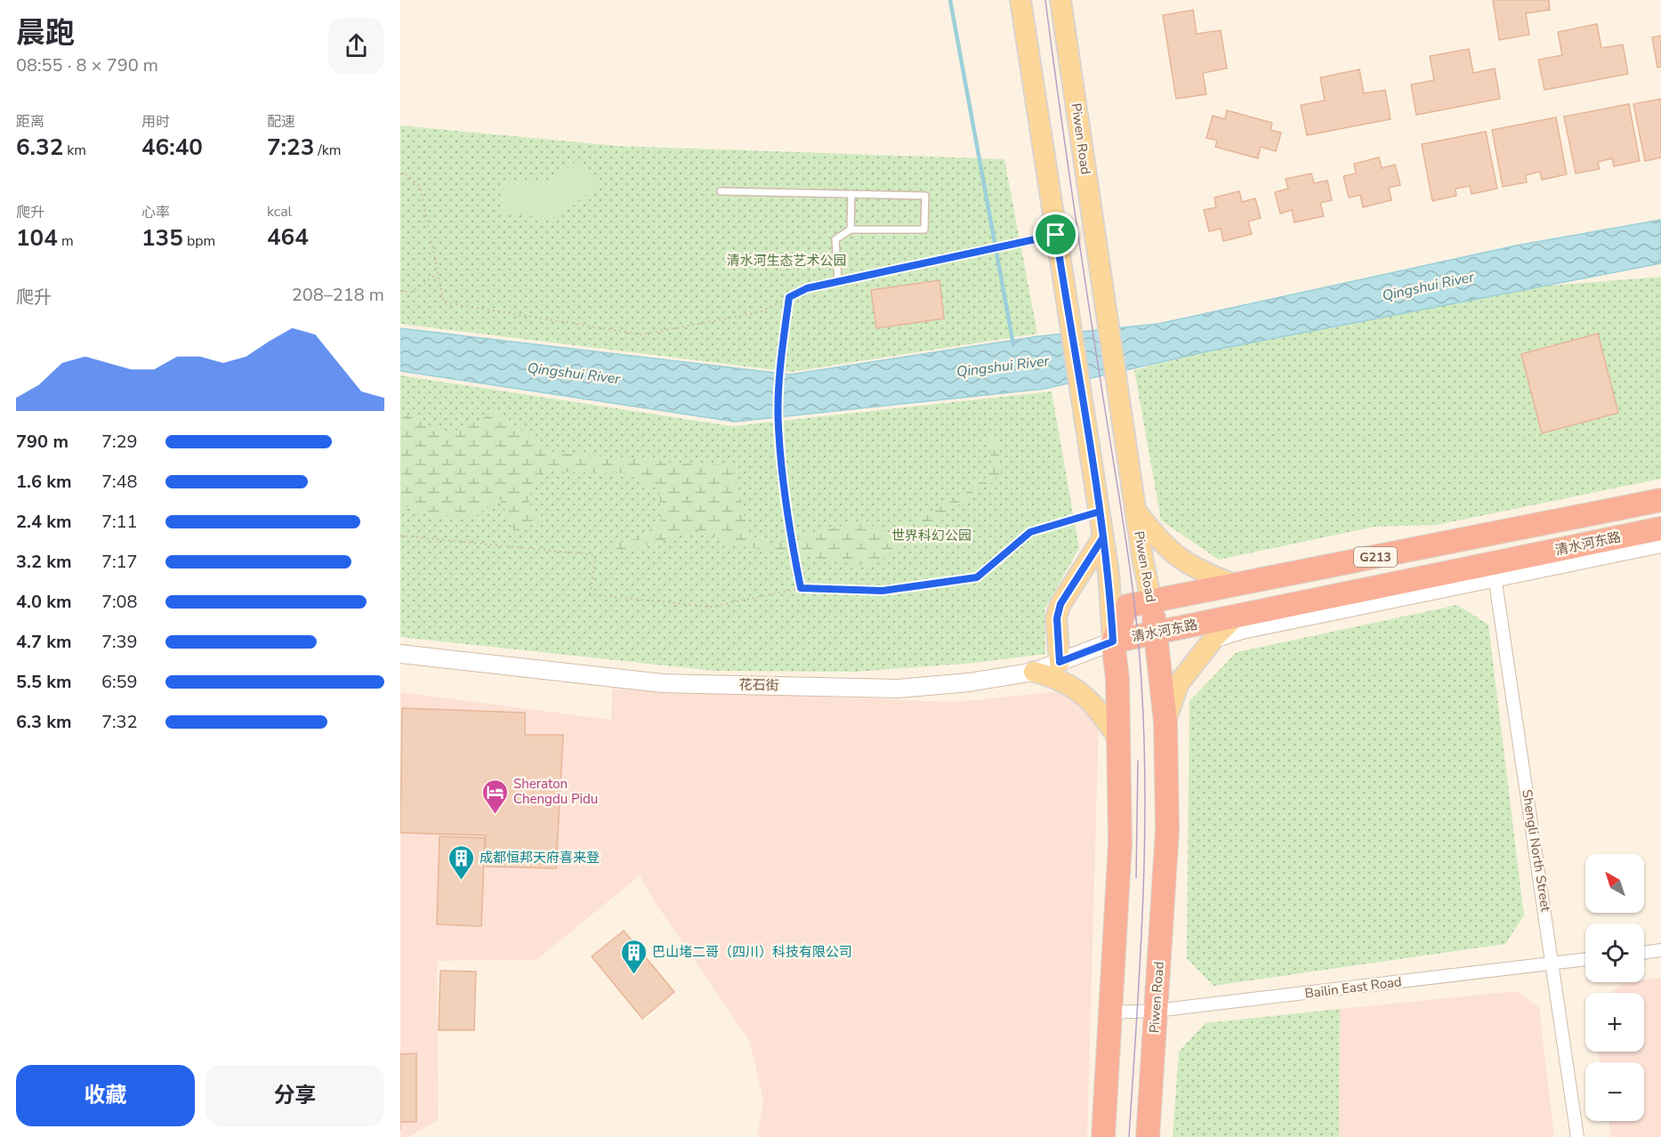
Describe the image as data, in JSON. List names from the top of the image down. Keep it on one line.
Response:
{"streets":{"highway":["Piwen Road","清水河东路","G213"],"street":["花石街","Shengli North Street","Bailin East Road"]},"crossings":[["Piwen Road","清水河东路"],["Piwen Road","Bailin East Road"],["清水河东路","G213"],["清水河东路","花石街"],["清水河东路","Shengli North Street"],["G213","花石街"],["G213","Bailin East Road"],["Shengli North Street","Bailin East Road"]],"water":["Qingshui River"],"parks":["清水河生态艺术公园","世界科幻公园"],"places":{"hotel":["Sheraton Chengdu Pidu"],"building":["成都恒邦天府喜来登","巴山堵二哥（四川）科技有限公司"]},"north":"top left","page":{"heading":["晨跑","08:55 · 8 × 790 m"],"stats":[["距离","6.32 km"],["用时","46:40"],["配速","7:23 /km"],["爬升","104 m"],["心率","135 bpm"],["kcal","464"]],"chart":["爬升","208–218 m"],"list":[{"name":"790 m","note":"7:29"},{"name":"1.6 km","note":"7:48"},{"name":"2.4 km","note":"7:11"},{"name":"3.2 km","note":"7:17"},{"name":"4.0 km","note":"7:08"},{"name":"4.7 km","note":"7:39"},{"name":"5.5 km","note":"6:59"},{"name":"6.3 km","note":"7:32"}],"map_buttons":["+","−"],"buttons":["收藏","分享"]}}
